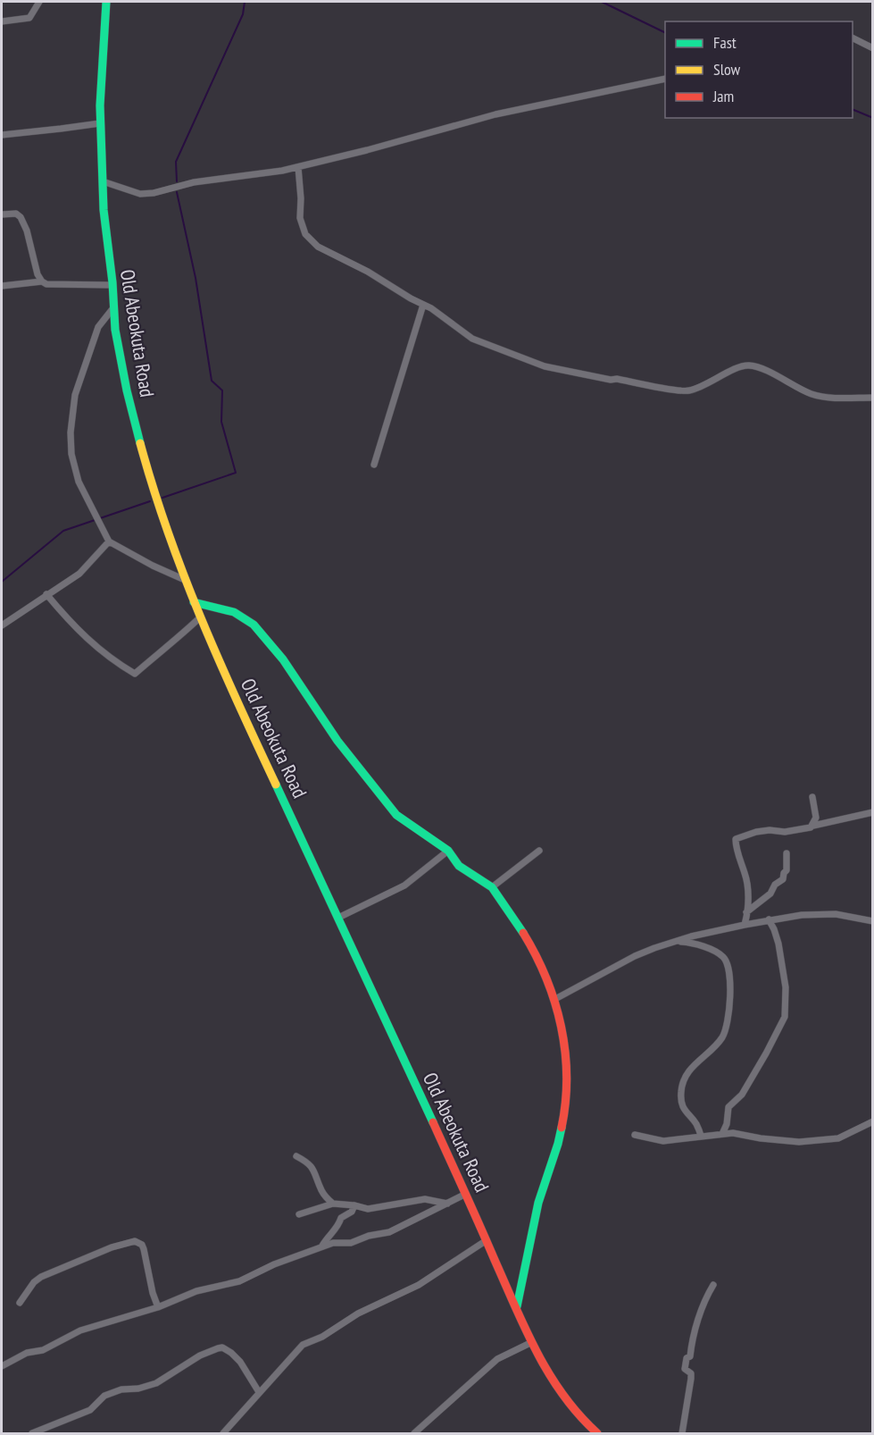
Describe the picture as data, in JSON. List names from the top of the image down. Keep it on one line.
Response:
{"streets":{"main road":["Old Abeokuta Road"]},"legend":["Fast","Slow","Jam"]}
